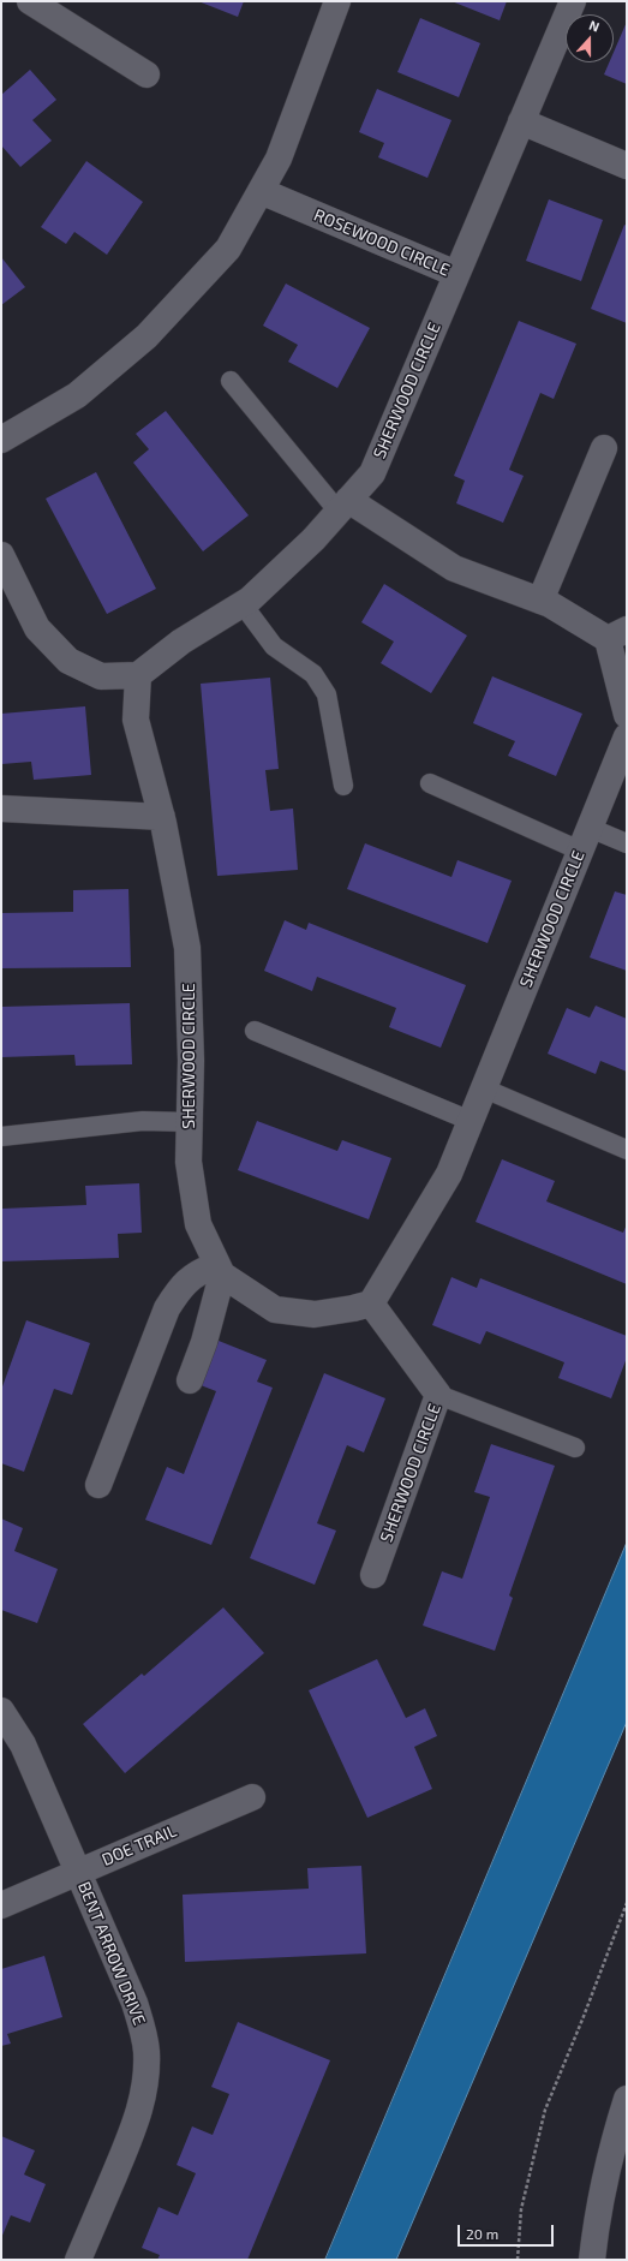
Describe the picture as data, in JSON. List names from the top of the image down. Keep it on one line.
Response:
{"streets":{"street":["ROSEWOOD CIRCLE","SHERWOOD CIRCLE","DOE TRAIL","BENT ARROW DRIVE"]},"crossings":[["ROSEWOOD CIRCLE","SHERWOOD CIRCLE"],["DOE TRAIL","BENT ARROW DRIVE"]],"scale_bar":"20 m","north":"top"}
